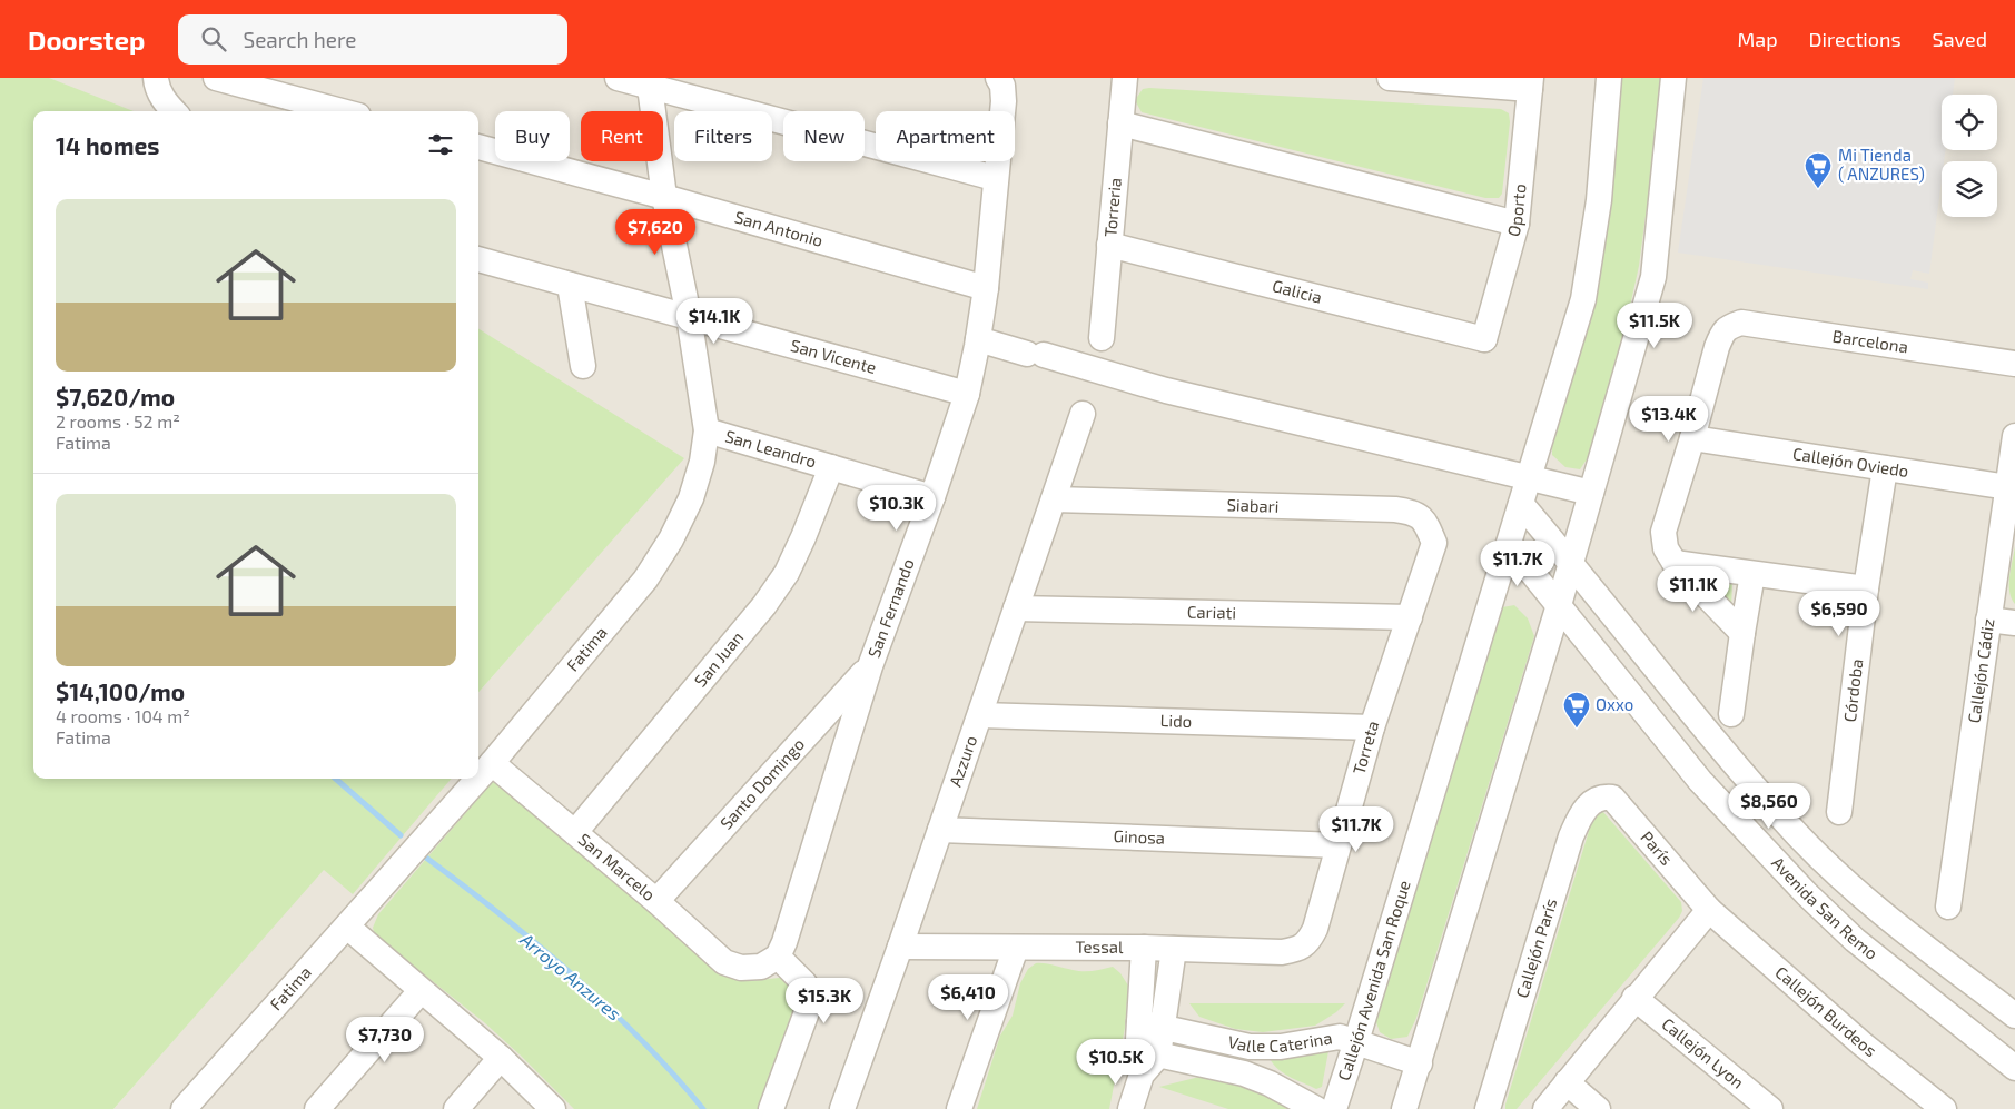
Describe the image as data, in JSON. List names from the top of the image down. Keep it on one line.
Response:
{"streets":{"street":["Torreria","Oporto","San Antonio","Galicia","Barcelona","San Vicente","San Leandro","Callejón Oviedo","Siabari","San Fernando","Cariati","Fatima","San Juan","Callejón Cádiz","Córdoba","Lido","Torreta","Azzuro","Santo Domingo","Ginosa","París","San Marcelo","Avenida San Remo","Tessal","Callejón París","Callejón Avenida San Roque","Callejón Burdeos","Valle Caterina","Callejón Lyon"]},"crossings":[["Torreria","Galicia"],["Oporto","Galicia"],["San Antonio","San Fernando"],["San Antonio","Fatima"],["Barcelona","Callejón Oviedo"],["San Vicente","San Fernando"],["San Vicente","Fatima"],["San Leandro","San Fernando"],["San Leandro","Fatima"],["San Leandro","San Juan"],["Callejón Oviedo","Callejón Cádiz"],["Callejón Oviedo","Córdoba"],["Siabari","Torreta"],["Siabari","Azzuro"],["San Fernando","Santo Domingo"],["San Fernando","San Marcelo"],["Cariati","Torreta"],["Cariati","Azzuro"],["Fatima","San Marcelo"],["San Juan","San Marcelo"],["Lido","Torreta"],["Lido","Azzuro"],["Torreta","Ginosa"],["Torreta","Tessal"],["Azzuro","Ginosa"],["Azzuro","Tessal"],["Santo Domingo","San Marcelo"],["París","Callejón París"],["París","Callejón Burdeos"],["Avenida San Remo","Callejón Avenida San Roque"],["Callejón Avenida San Roque","Valle Caterina"]],"water":["Arroyo Anzures"],"places":{"supermarket":["Mi Tienda ( ANZURES)","Oxxo"]},"page":{"header":"Doorstep","search":"Search here","nav":["Map","Directions","Saved"],"chip":["Buy","Rent","Filters","New","Apartment"],"heading":"14 homes","list":[{"name":"$7,620/mo","note":"2 rooms · 52 m² · Fatima"},{"name":"$14,100/mo","note":"4 rooms · 104 m² · Fatima"}],"price":["$7,620","$14.1K","$11.5K","$13.4K","$10.3K","$11.7K","$11.1K","$6,590","$8,560","$11.7K","$6,410","$15.3K","$7,730","$10.5K"]}}
